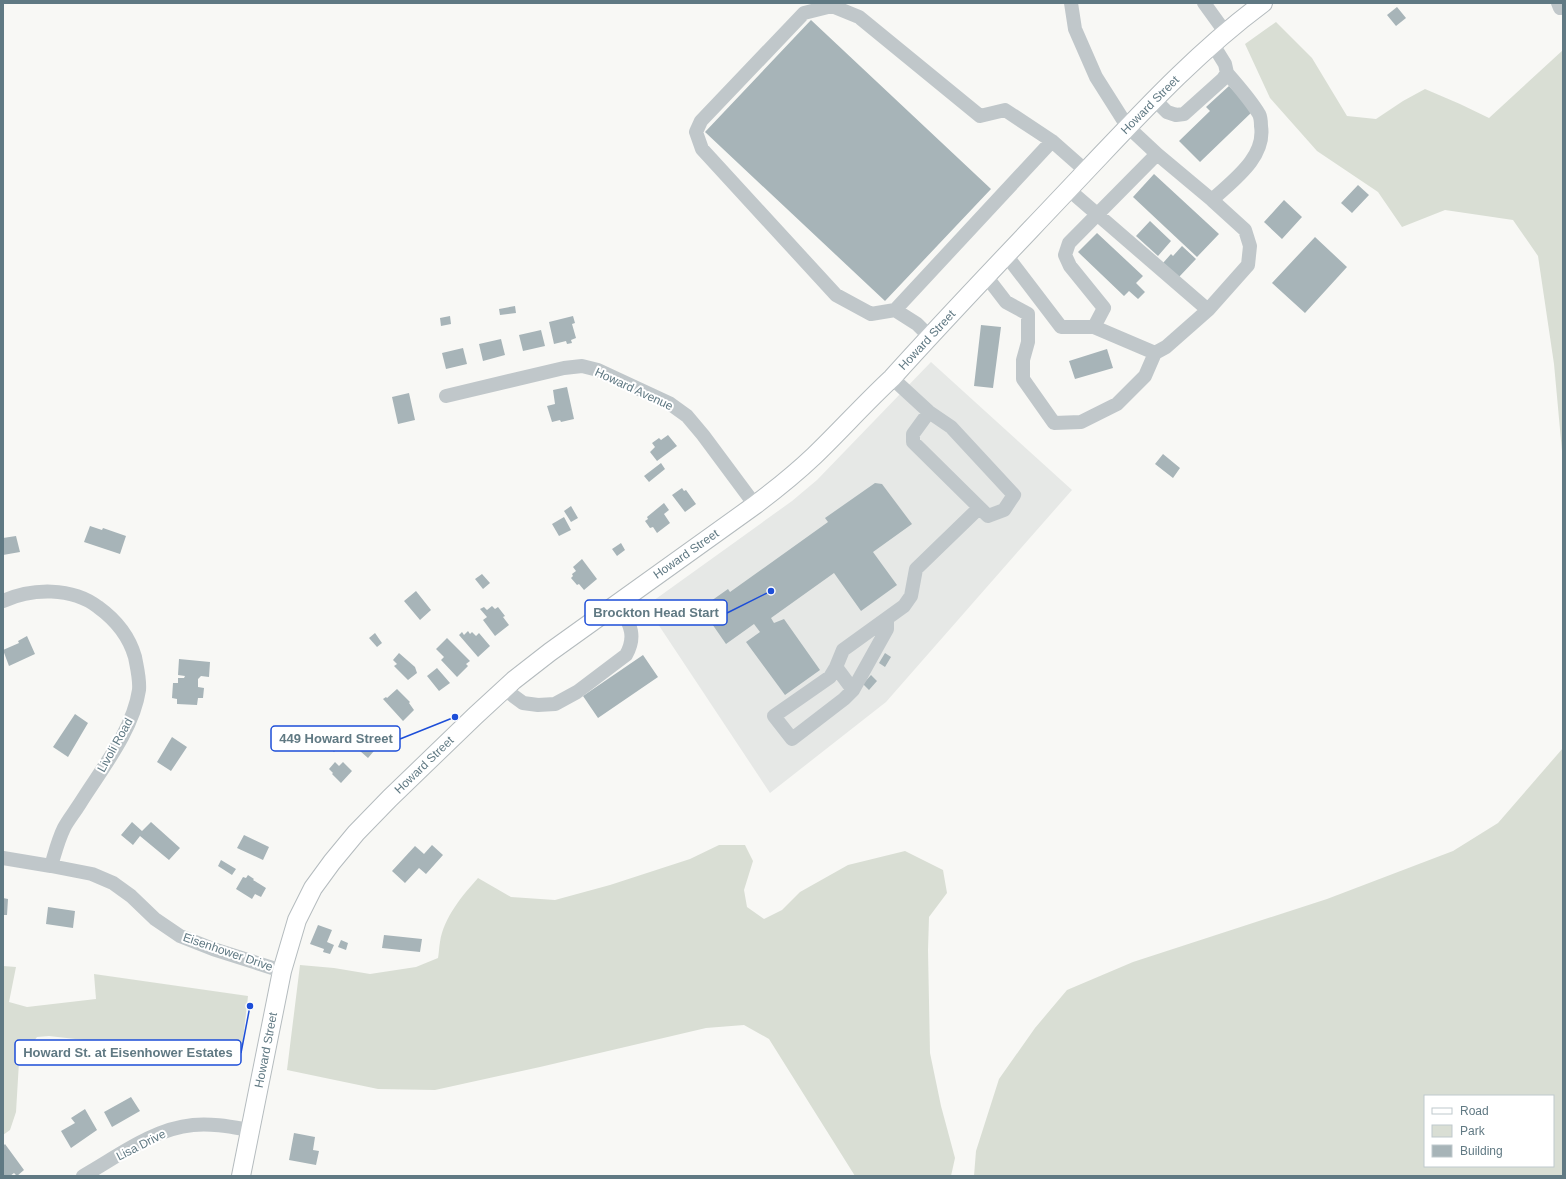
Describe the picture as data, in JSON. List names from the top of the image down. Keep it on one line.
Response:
{"streets":{"main road":["Howard Street"],"street":["Howard Avenue","Livoli Road","Eisenhower Drive","Lisa Drive"]},"crossings":[["Howard Street","Howard Avenue"],["Howard Street","Eisenhower Drive"],["Howard Street","Lisa Drive"],["Livoli Road","Eisenhower Drive"]],"places":["Brockton Head Start","449 Howard Street","Howard St. at Eisenhower Estates"],"legend":["Road","Park","Building"]}
